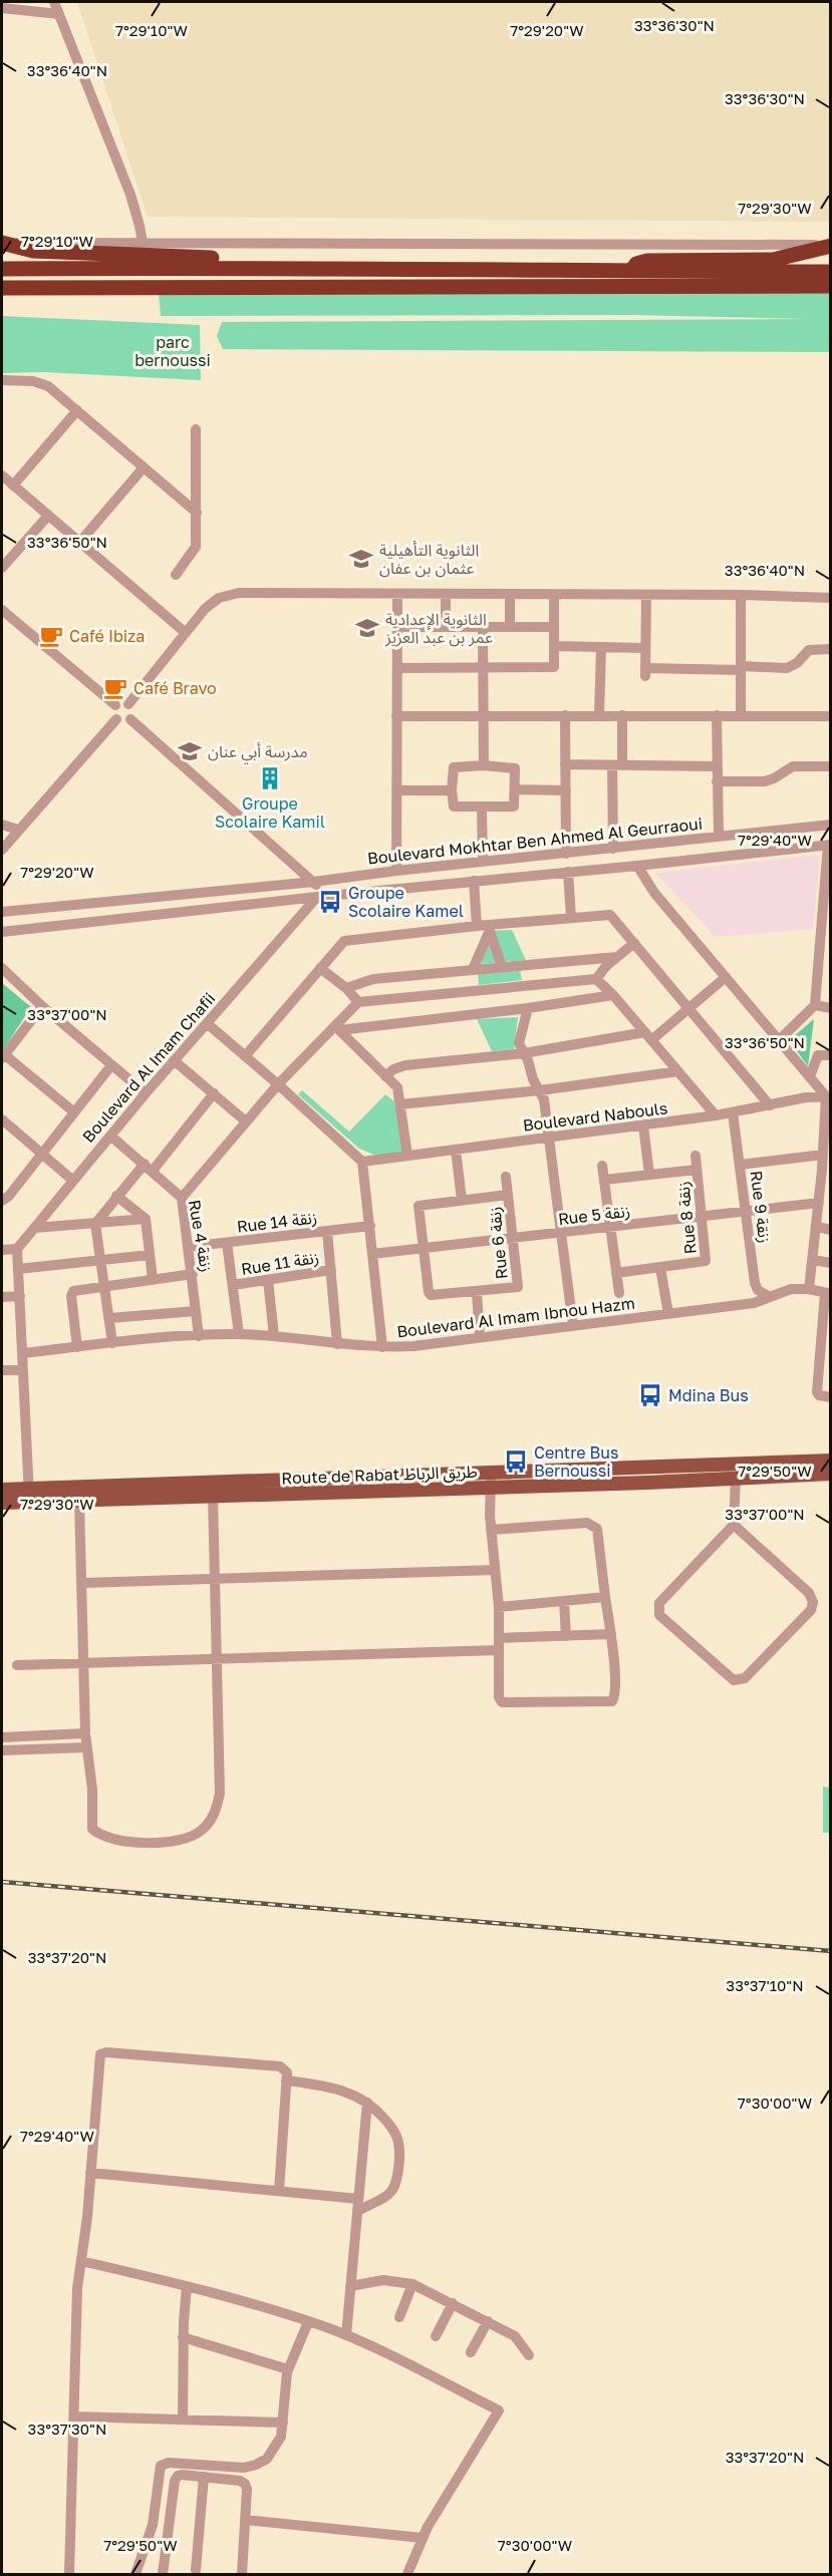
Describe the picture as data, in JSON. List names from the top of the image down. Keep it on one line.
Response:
{"streets":{"main road":["Route de Rabat طريق الرباط"],"street":["Boulevard Mokhtar Ben Ahmed Al Geurraoui","Boulevard Al Imam Chafii","Boulevard Nabouls","Rue 9 زنقة","Rue 5 زنقة","Rue 8 زنقة","Rue 14 زنقة","Rue 4 زنقة","Rue 6 زنقة","Rue 11 زنقة","Boulevard Al Imam Ibnou Hazm"]},"crossings":[["Boulevard Mokhtar Ben Ahmed Al Geurraoui","Boulevard Al Imam Chafii"],["Boulevard Al Imam Chafii","Rue 4 زنقة"],["Boulevard Nabouls","Rue 9 زنقة"],["Boulevard Nabouls","Rue 8 زنقة"],["Boulevard Nabouls","Rue 6 زنقة"],["Rue 9 زنقة","Rue 5 زنقة"],["Rue 9 زنقة","Boulevard Al Imam Ibnou Hazm"],["Rue 5 زنقة","Rue 8 زنقة"],["Rue 5 زنقة","Rue 6 زنقة"],["Rue 14 زنقة","Rue 4 زنقة"],["Rue 4 زنقة","Boulevard Al Imam Ibnou Hazm"]],"parks":["parc bernoussi"],"places":{"school or university":["الثانوية التأهيلية عثمان بن عفان","الثانوية الإعدادية عمر بن عبد العزيز","مدرسة أبي عنان"],"cafe":["Café Ibiza","Café Bravo"],"building":["Groupe Scolaire Kamil"],"bus stop":["Groupe Scolaire Kamel","Mdina Bus","Centre Bus Bernoussi"]},"coordinates":["33°36'30\"N","7°29'10\"W","7°29'20\"W","33°36'40\"N","7°29'30\"W","33°36'50\"N","7°29'40\"W","33°37'00\"N","7°29'50\"W","33°37'20\"N","33°37'10\"N","7°30'00\"W","33°37'30\"N"]}
